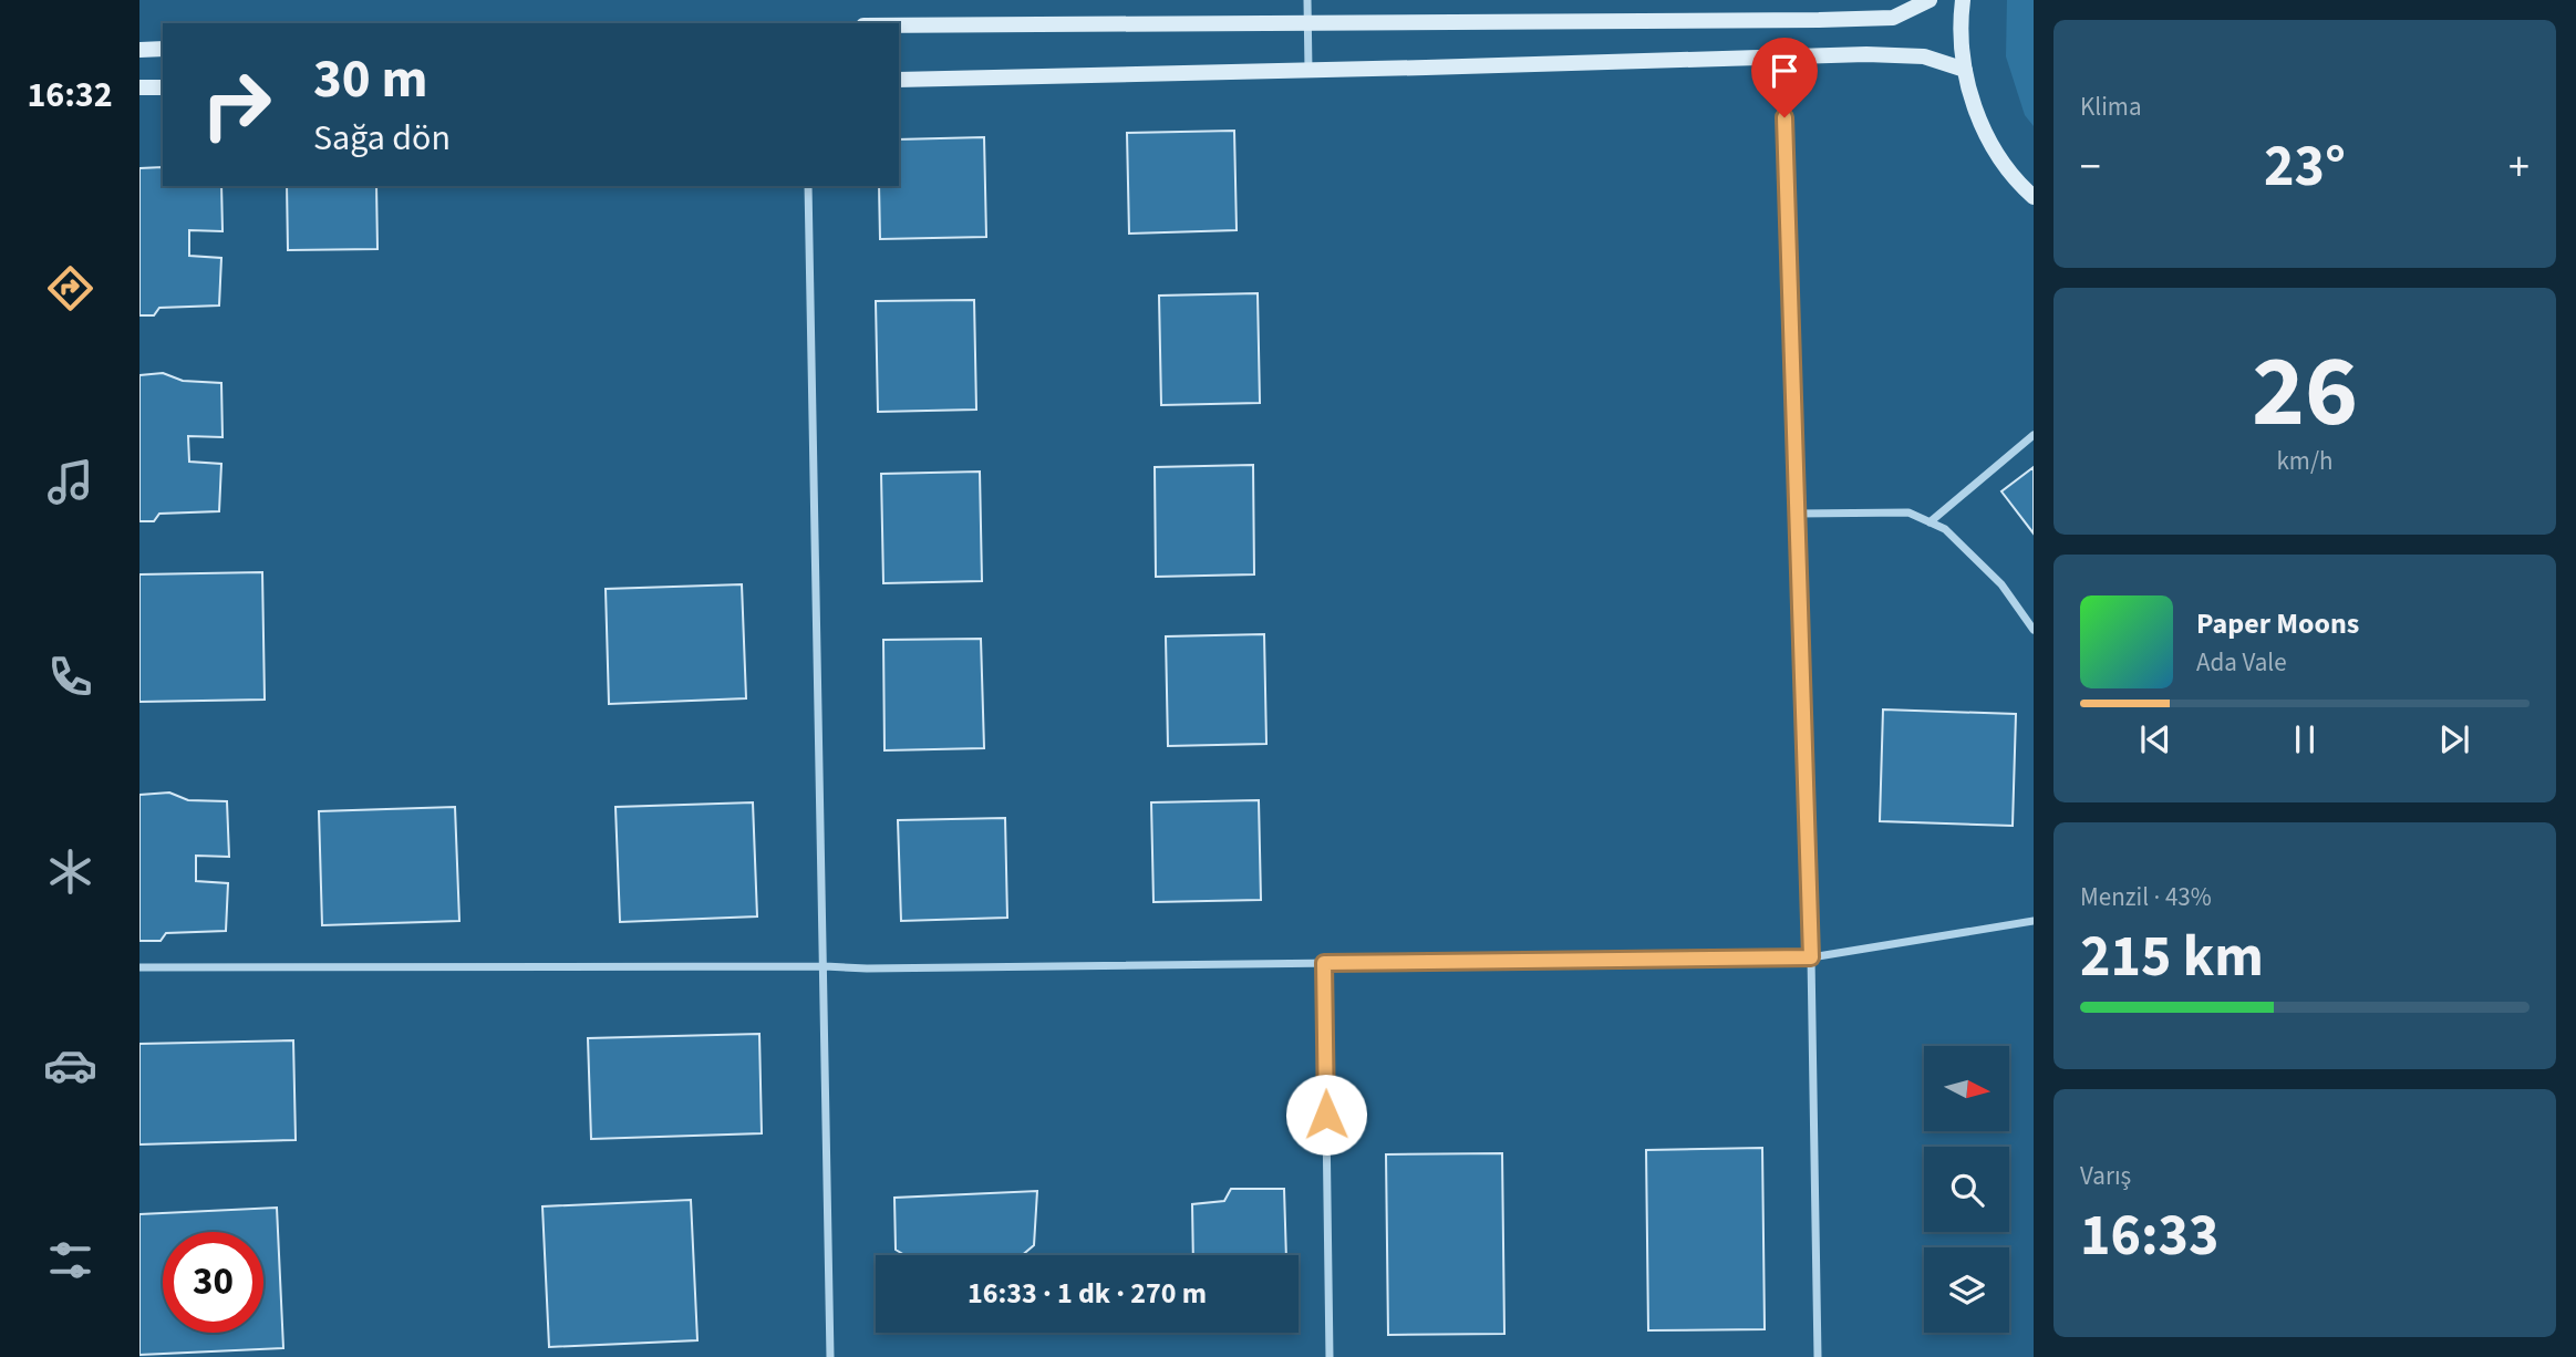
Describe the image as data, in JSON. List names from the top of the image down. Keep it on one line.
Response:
{"north":"right","page":{"tabs":"16:32","tile":["Klima",["26","km/h"],["Menzil · 43%","215 km"],["Varış","16:33"]],"turn":["30 m","Sağa dön"],"heat":["−","23°","+"],"song":["Paper Moons","Ada Vale"],"limit":"30","trip":"16:33 · 1 dk · 270 m"}}
